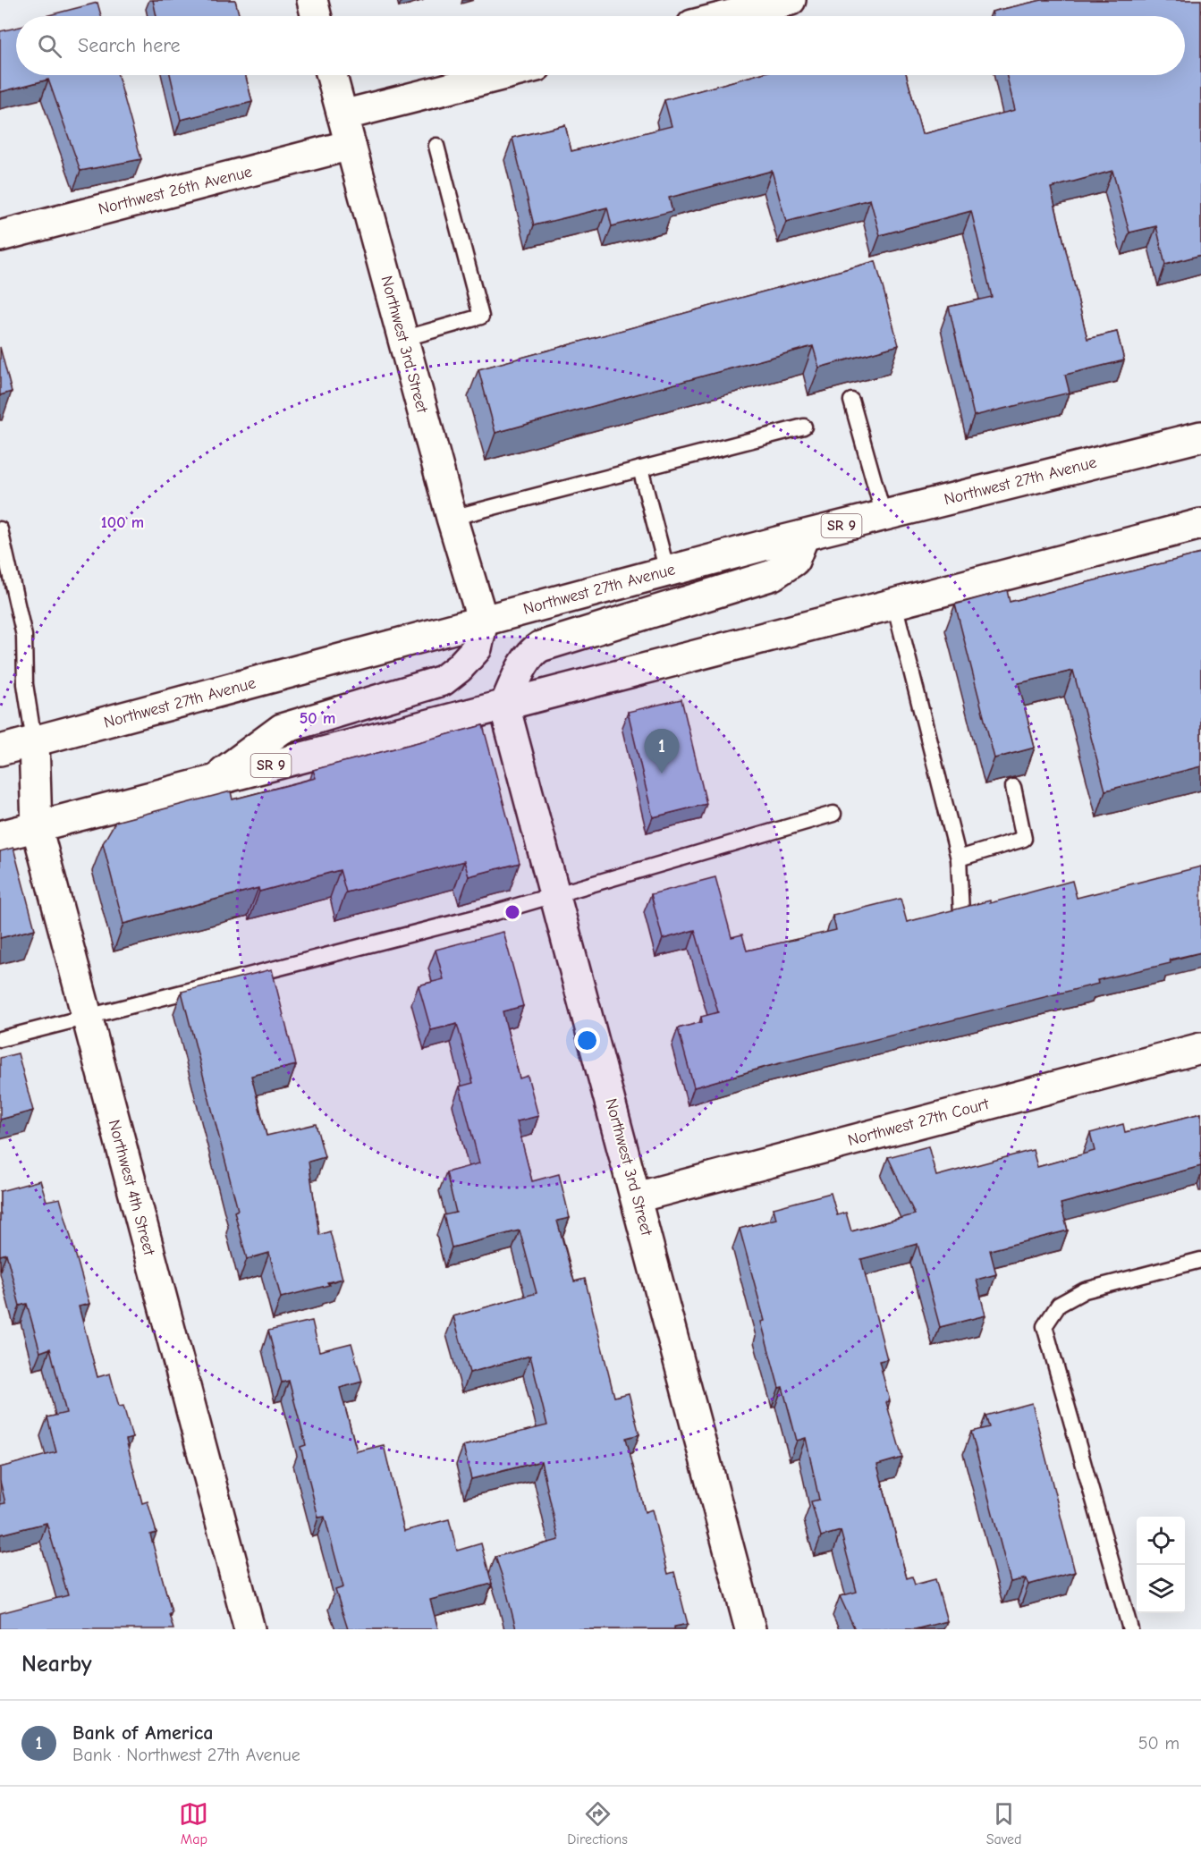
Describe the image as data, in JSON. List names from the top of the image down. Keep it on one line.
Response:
{"streets":{"main road":["Northwest 26th Avenue","Northwest 3rd Street","Northwest 27th Avenue","SR 9","Northwest 27th Court","Northwest 4th Street"]},"crossings":[["Northwest 26th Avenue","Northwest 3rd Street"],["Northwest 3rd Street","Northwest 27th Avenue"],["Northwest 3rd Street","SR 9"],["Northwest 3rd Street","Northwest 27th Court"],["Northwest 27th Avenue","Northwest 4th Street"],["SR 9","Northwest 4th Street"]],"page":{"search":"Search here","pins":"1","heading":"Nearby","list":[{"mark":"1","name":"Bank of America","note":"Bank · Northwest 27th Avenue","value":"50 m"}],"nav":["Map","Directions","Saved"]},"rings":["100 m","50 m"]}
